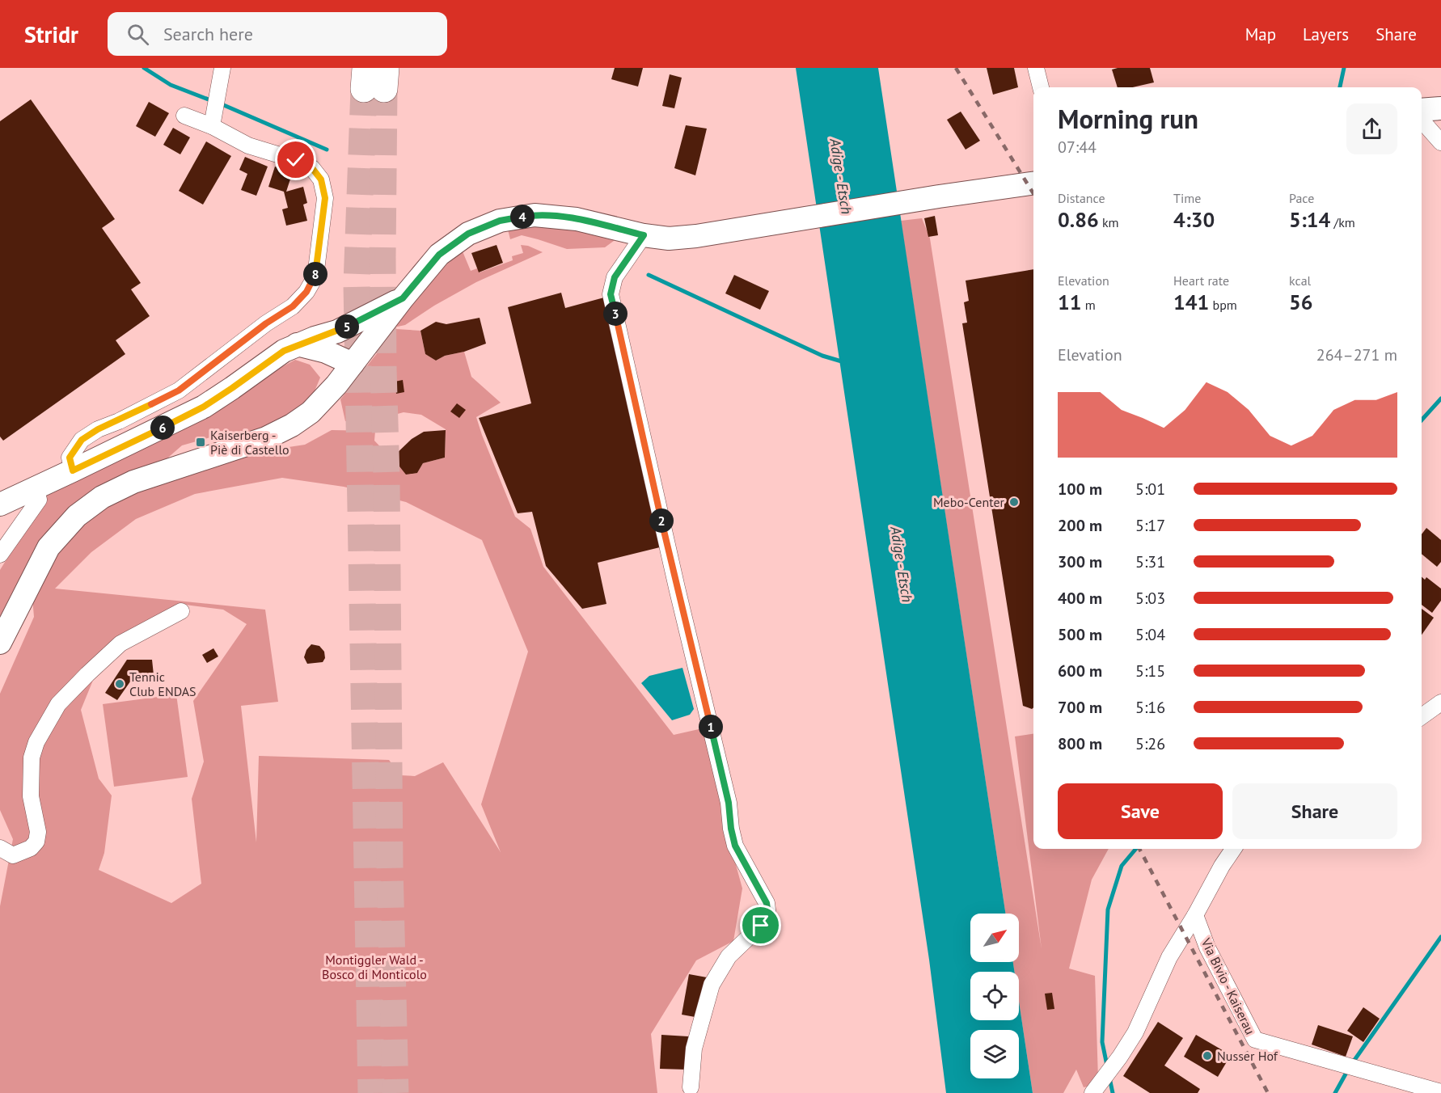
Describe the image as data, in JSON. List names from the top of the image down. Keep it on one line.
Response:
{"streets":{"street":["Via Bivio - Kaiserau"]},"water":["Adige - Etsch"],"parks":["Montiggler Wald - Bosco di Monticolo"],"places":{"transit":["Kaiserberg - Piè di Castello"],"other":["Mebo-Center","Tennic Club ENDAS","Nusser Hof"]},"north":"top right","page":{"header":"Stridr","search":"Search here","nav":["Map","Layers","Share"],"heading":["Morning run","07:44"],"stats":[["Distance","0.86 km"],["Time","4:30"],["Pace","5:14 /km"],["Elevation","11 m"],["Heart rate","141 bpm"],["kcal","56"]],"pins":["4","8","3","5","6","2","1"],"chart":["Elevation","264–271 m"],"list":[{"name":"100 m","note":"5:01"},{"name":"200 m","note":"5:17"},{"name":"300 m","note":"5:31"},{"name":"400 m","note":"5:03"},{"name":"500 m","note":"5:04"},{"name":"600 m","note":"5:15"},{"name":"700 m","note":"5:16"},{"name":"800 m","note":"5:26"}],"buttons":["Save","Share"]}}
